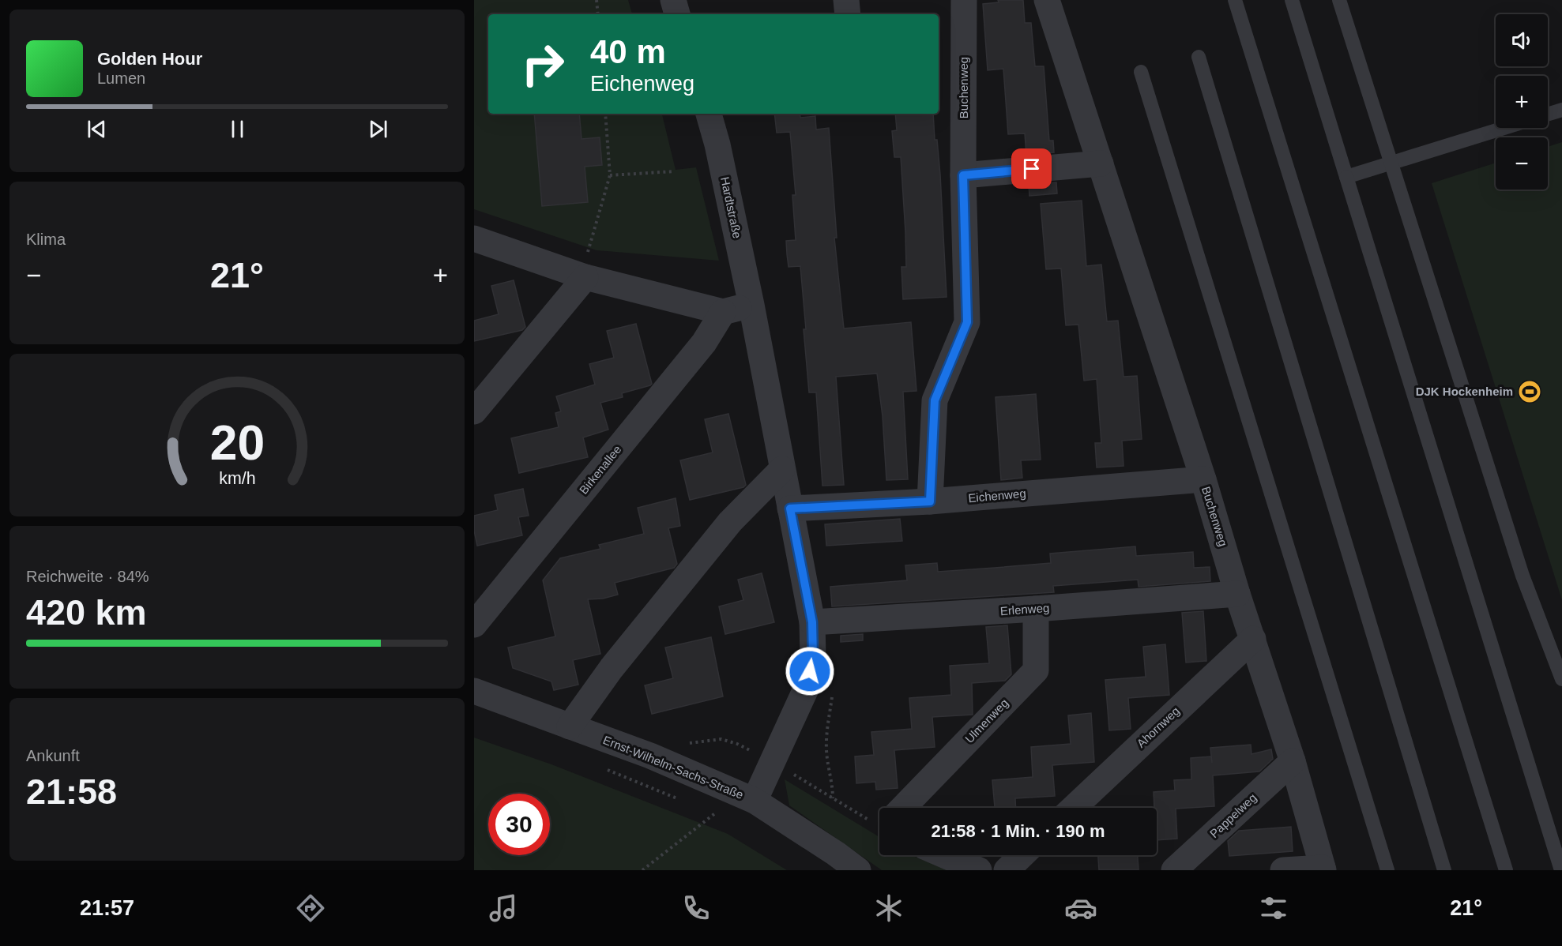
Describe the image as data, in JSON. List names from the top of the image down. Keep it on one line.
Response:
{"streets":{"street":["Buchenweg","Hardtstraße","Birkenallee","Eichenweg","Erlenweg","Ulmenweg","Ahornweg","Ernst-Wilhelm-Sachs-Straße","Pappelweg"]},"crossings":[["Buchenweg","Eichenweg"],["Buchenweg","Erlenweg"],["Buchenweg","Ahornweg"],["Buchenweg","Pappelweg"],["Erlenweg","Ulmenweg"]],"places":{"sports":["DJK Hockenheim"]},"page":{"map_buttons":["+","−"],"turn":["40 m","Eichenweg"],"song":["Golden Hour","Lumen"],"tile":["Klima",["Reichweite · 84%","420 km"],["Ankunft","21:58"]],"heat":["−","21°","+"],"limit":"30","trip":"21:58 · 1 Min. · 190 m","tabs":["21:57","21°"],"gauge":["20","km/h"]}}
